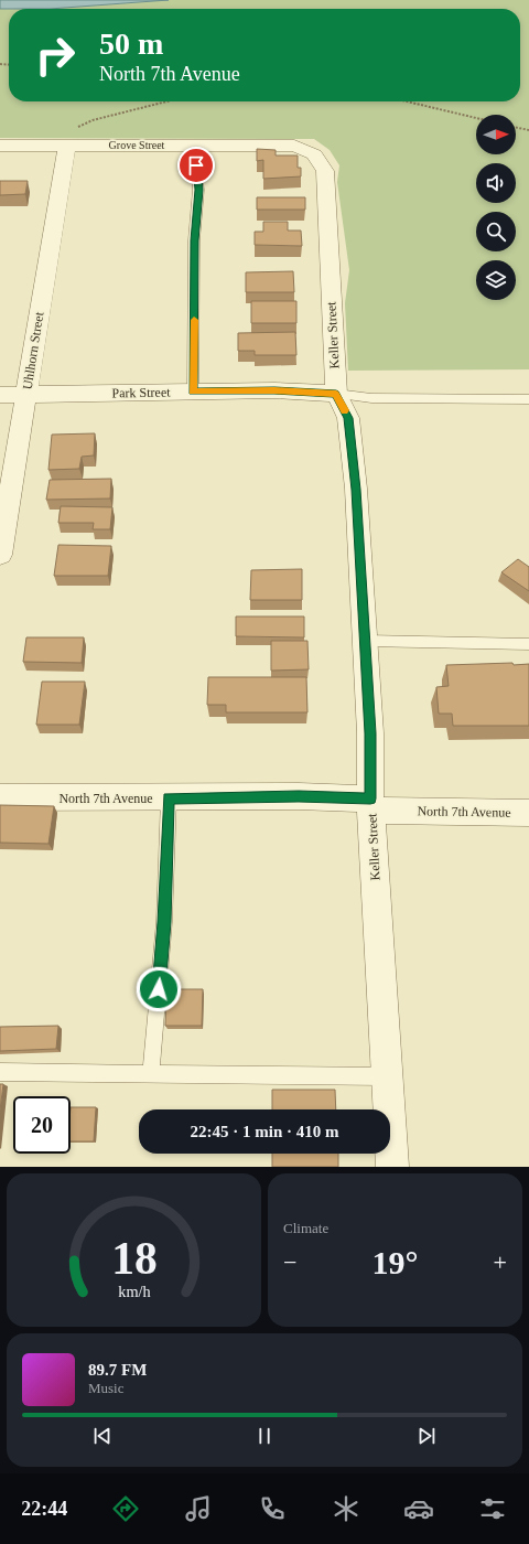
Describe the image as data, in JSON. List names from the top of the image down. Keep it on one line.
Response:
{"streets":{"street":["Grove Street","Keller Street","Uhlhorn Street","Park Street","North 7th Avenue"]},"crossings":[["Grove Street","Keller Street"],["Grove Street","Uhlhorn Street"],["Keller Street","Park Street"],["Keller Street","North 7th Avenue"],["Uhlhorn Street","Park Street"]],"north":"right","page":{"turn":["50 m","North 7th Avenue"],"limit":"20","trip":"22:45 · 1 min · 410 m","tile":"Climate","heat":["−","19°","+"],"song":["89.7 FM","Music"],"tabs":"22:44","gauge":["18","km/h"]}}
